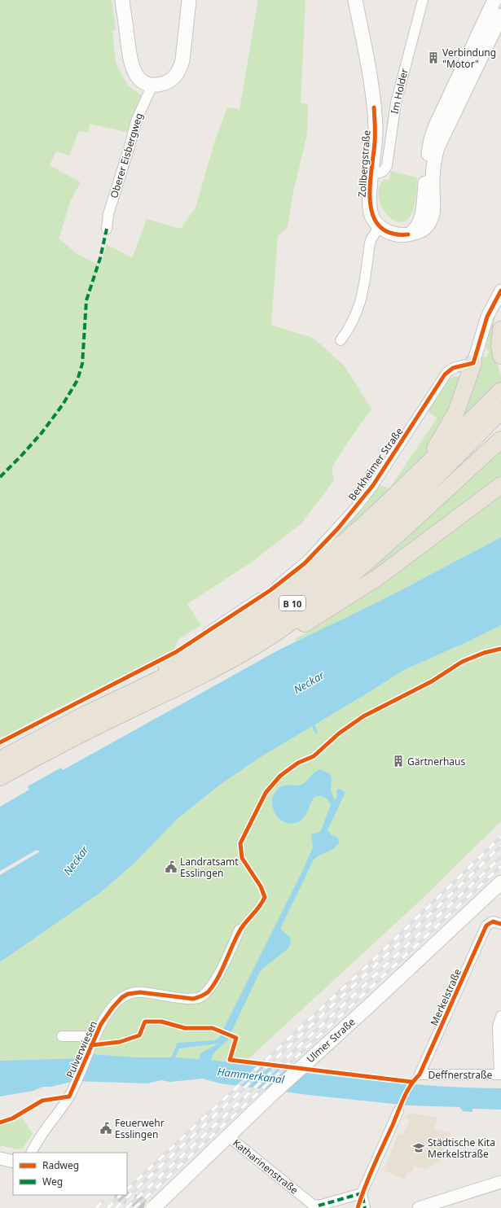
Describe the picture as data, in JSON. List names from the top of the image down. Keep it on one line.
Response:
{"streets":{"highway":["B 10"],"main road":["Zollbergstraße","Ulmer Straße"],"street":["Im Holder","Oberer Eisbergweg","Berkheimer Straße","Merkelstraße","Pulverwiesen","Deffnerstraße","Katharinenstraße"]},"crossings":[["Im Holder","Zollbergstraße"],["Merkelstraße","Deffnerstraße"],["Ulmer Straße","Katharinenstraße"]],"water":["Neckar","Hammerkanal"],"places":{"building":["Verbindung \"Motor\"","Gärtnerhaus"],"public building":["Landratsamt Esslingen","Feuerwehr Esslingen"],"school or university":["Städtische Kita Merkelstraße"]},"legend":["Radweg","Weg"]}
